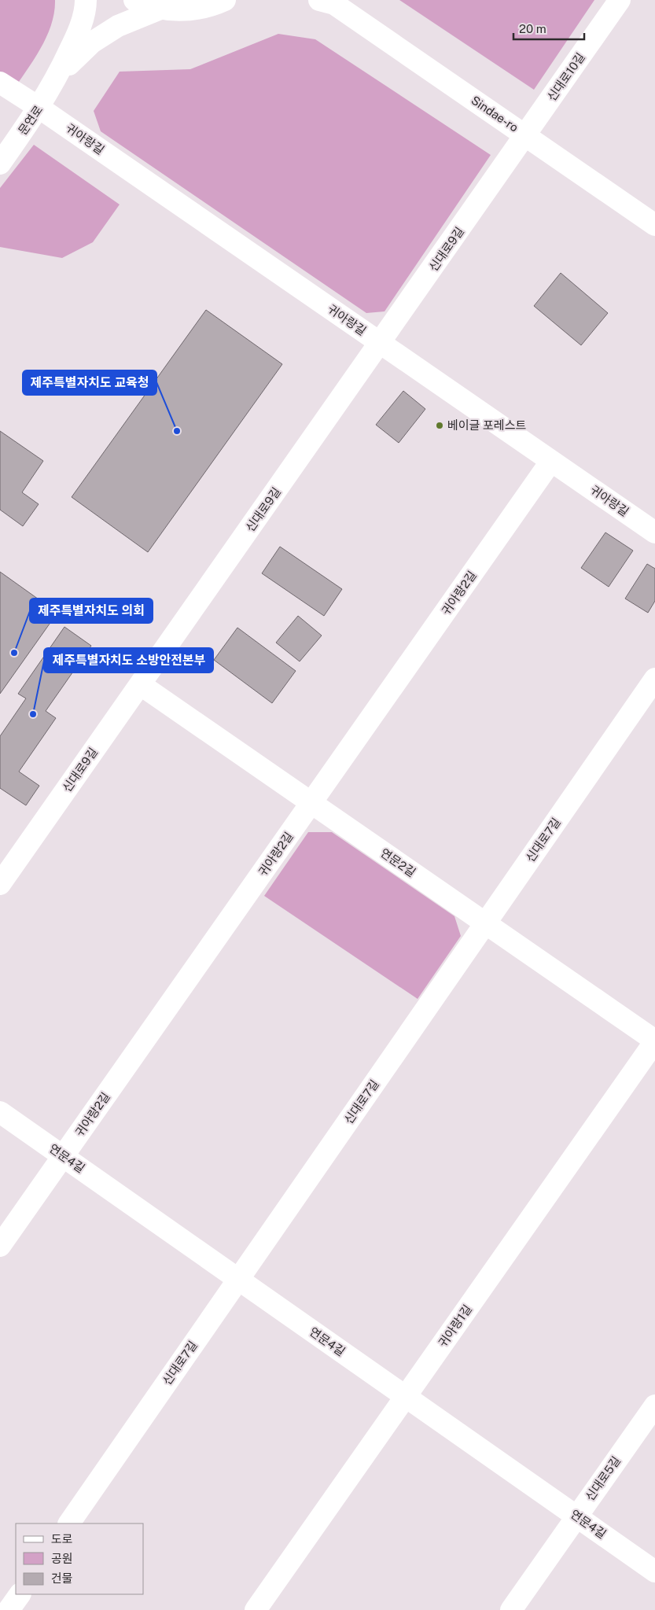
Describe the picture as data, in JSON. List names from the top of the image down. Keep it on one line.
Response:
{"streets":{"street":["신대로10길","Sindae-ro","문연로","귀아랑길","신대로9길","귀아랑2길","신대로7길","연문2길","연문4길","귀아랑1길","신대로5길"]},"crossings":[["신대로10길","Sindae-ro"],["신대로10길","신대로9길"],["Sindae-ro","신대로9길"],["문연로","귀아랑길"],["귀아랑길","신대로9길"],["귀아랑길","귀아랑2길"],["신대로9길","연문2길"],["귀아랑2길","연문2길"],["귀아랑2길","연문4길"],["신대로7길","연문2길"],["신대로7길","연문4길"],["연문2길","귀아랑1길"],["연문4길","귀아랑1길"],["연문4길","신대로5길"]],"places":["베이글 포레스트","제주특별자치도 교육청","제주특별자치도 의회","제주특별자치도 소방안전본부"],"legend":["도로","공원","건물"],"scale_bar":"20 m"}
